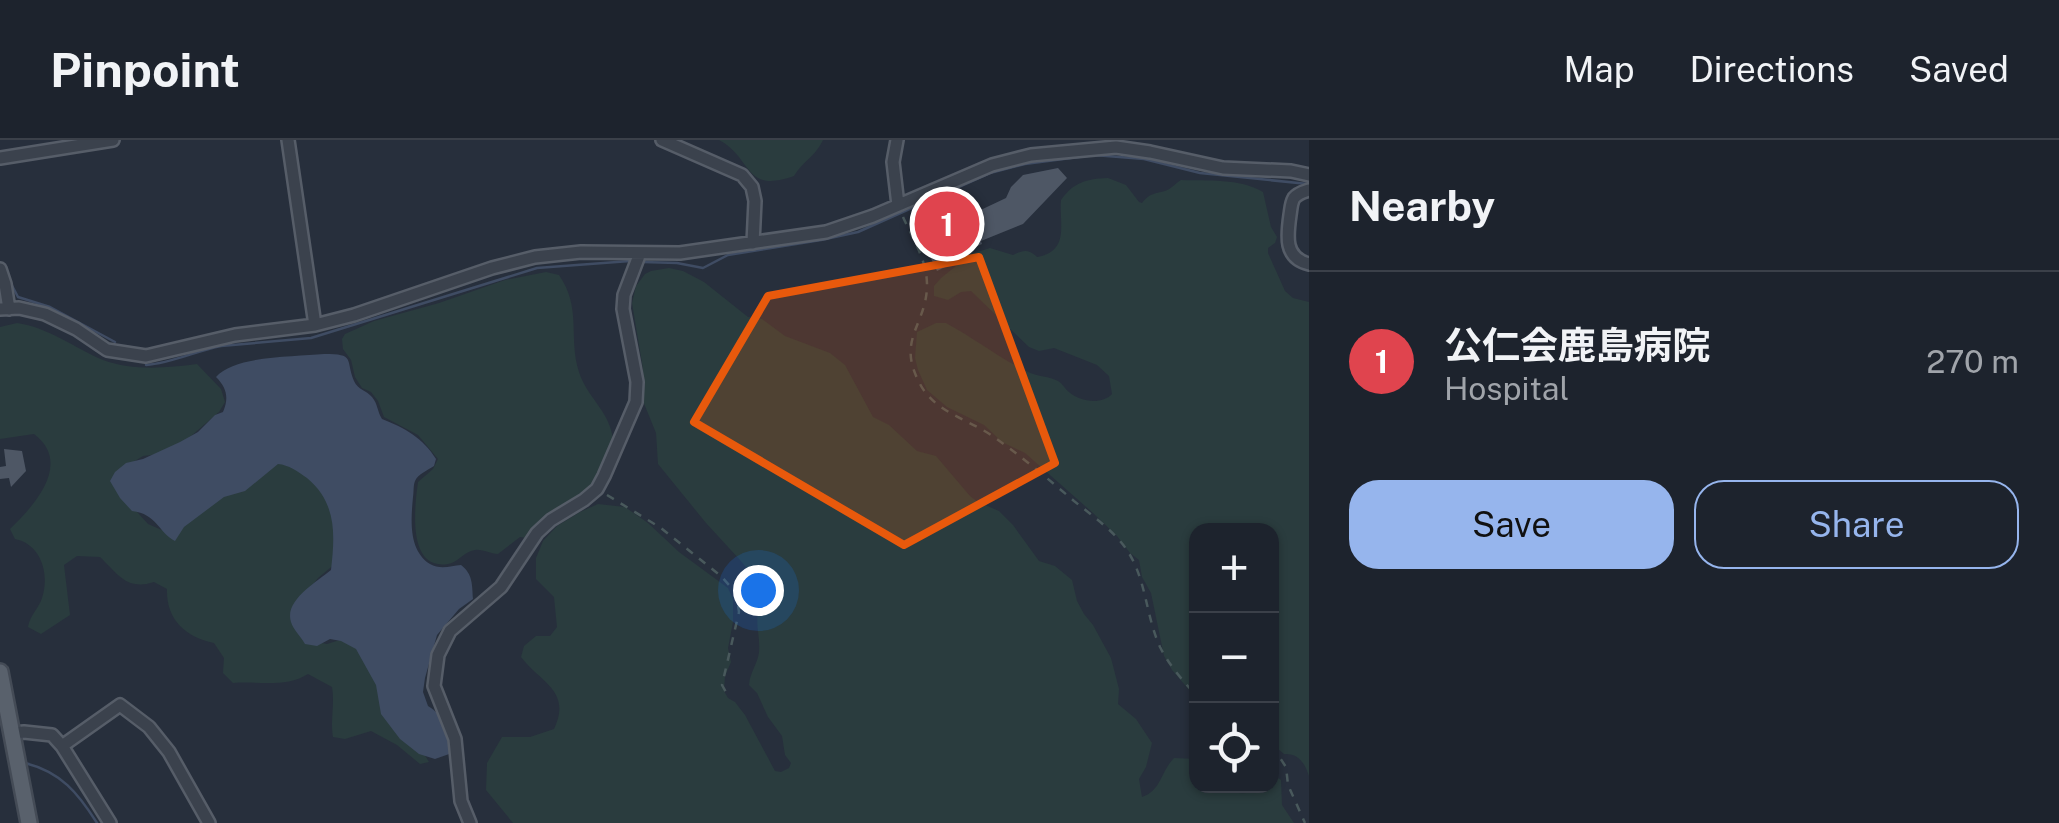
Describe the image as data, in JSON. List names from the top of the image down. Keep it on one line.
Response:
{"page":{"header":"Pinpoint","nav":["Map","Directions","Saved"],"heading":"Nearby","pins":"1","list":[{"mark":"1","name":"公仁会鹿島病院","note":"Hospital","value":"270 m"}],"buttons":["Save","Share"],"map_buttons":["+","−"]}}
